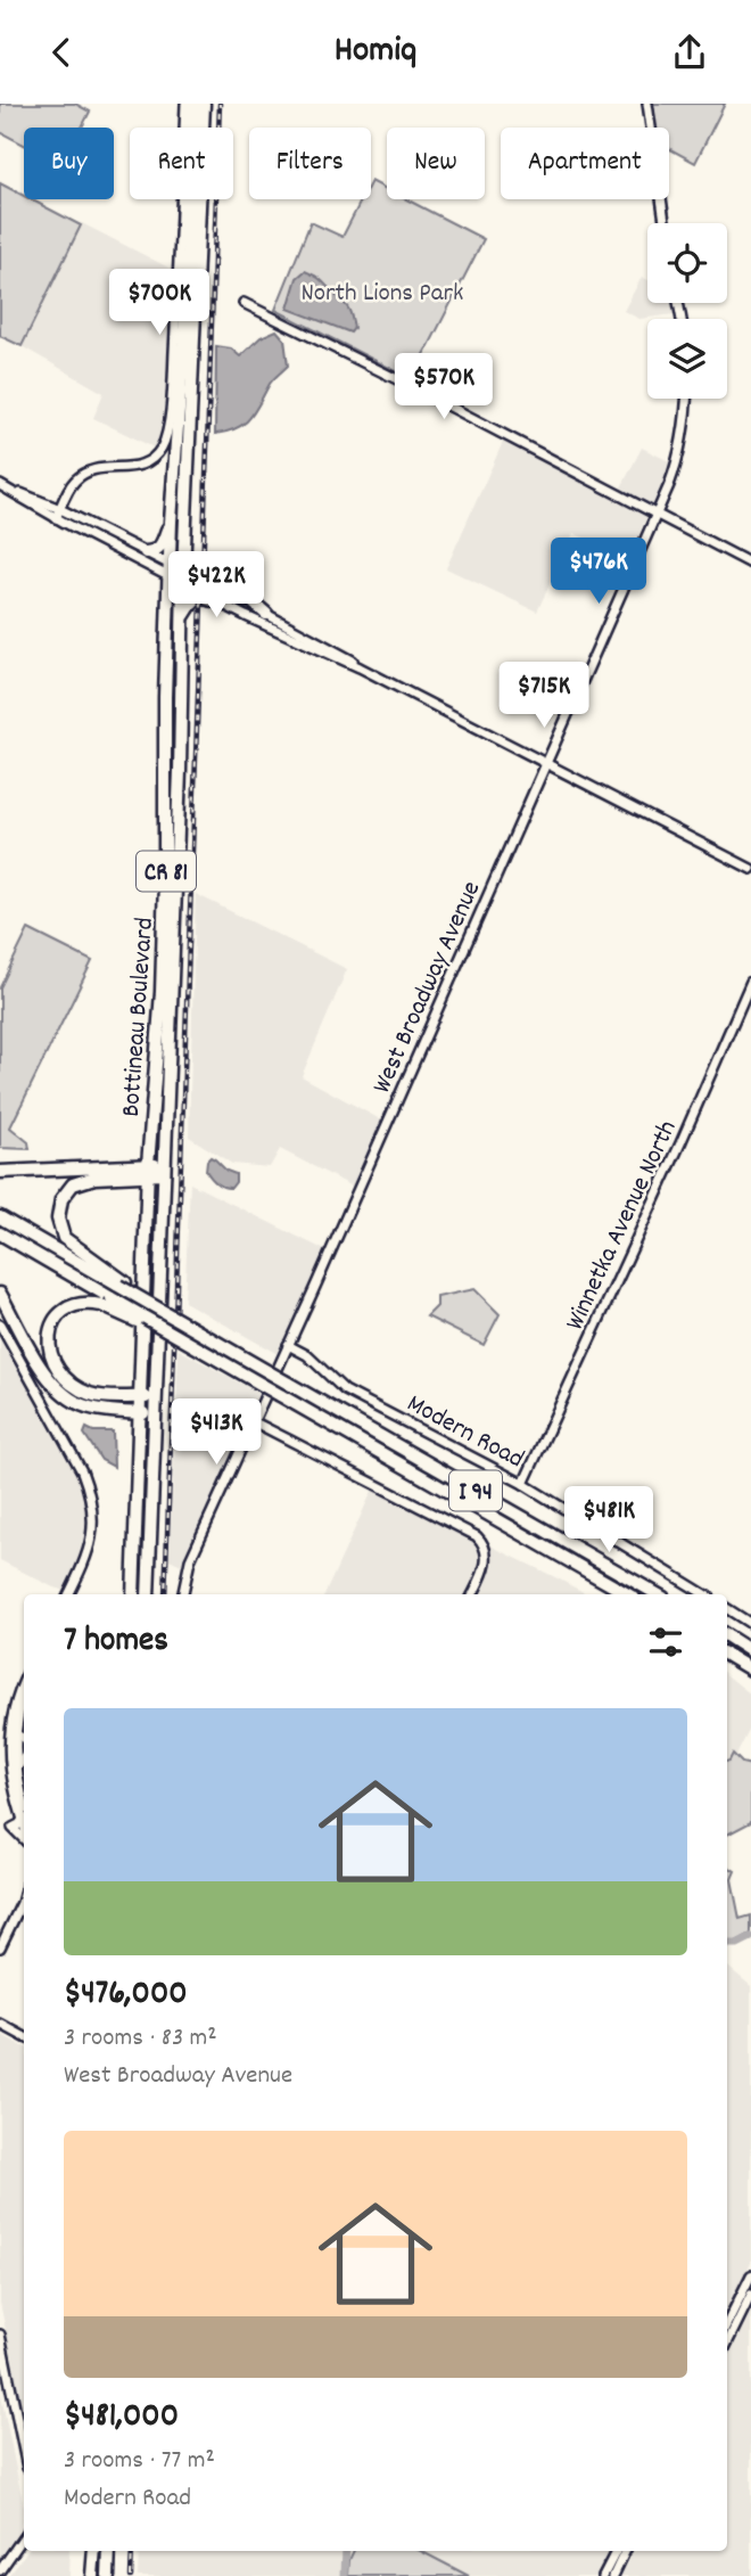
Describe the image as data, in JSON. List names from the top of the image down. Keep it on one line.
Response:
{"streets":{"highway":["CR 81","Bottineau Boulevard","I 94"],"street":["West Broadway Avenue","Winnetka Avenue North","Modern Road"]},"crossings":[["West Broadway Avenue","Modern Road"],["Winnetka Avenue North","Modern Road"]],"parks":["North Lions Park"],"page":{"header":"Homiq","chip":["Buy","Rent","Filters","New","Apartment"],"price":["$700K","$570K","$476K","$422K","$715K","$413K","$481K"],"heading":"7 homes","list":[{"name":"$476,000","note":"3 rooms · 83 m² · West Broadway Avenue"},{"name":"$481,000","note":"3 rooms · 77 m² · Modern Road"}]}}
